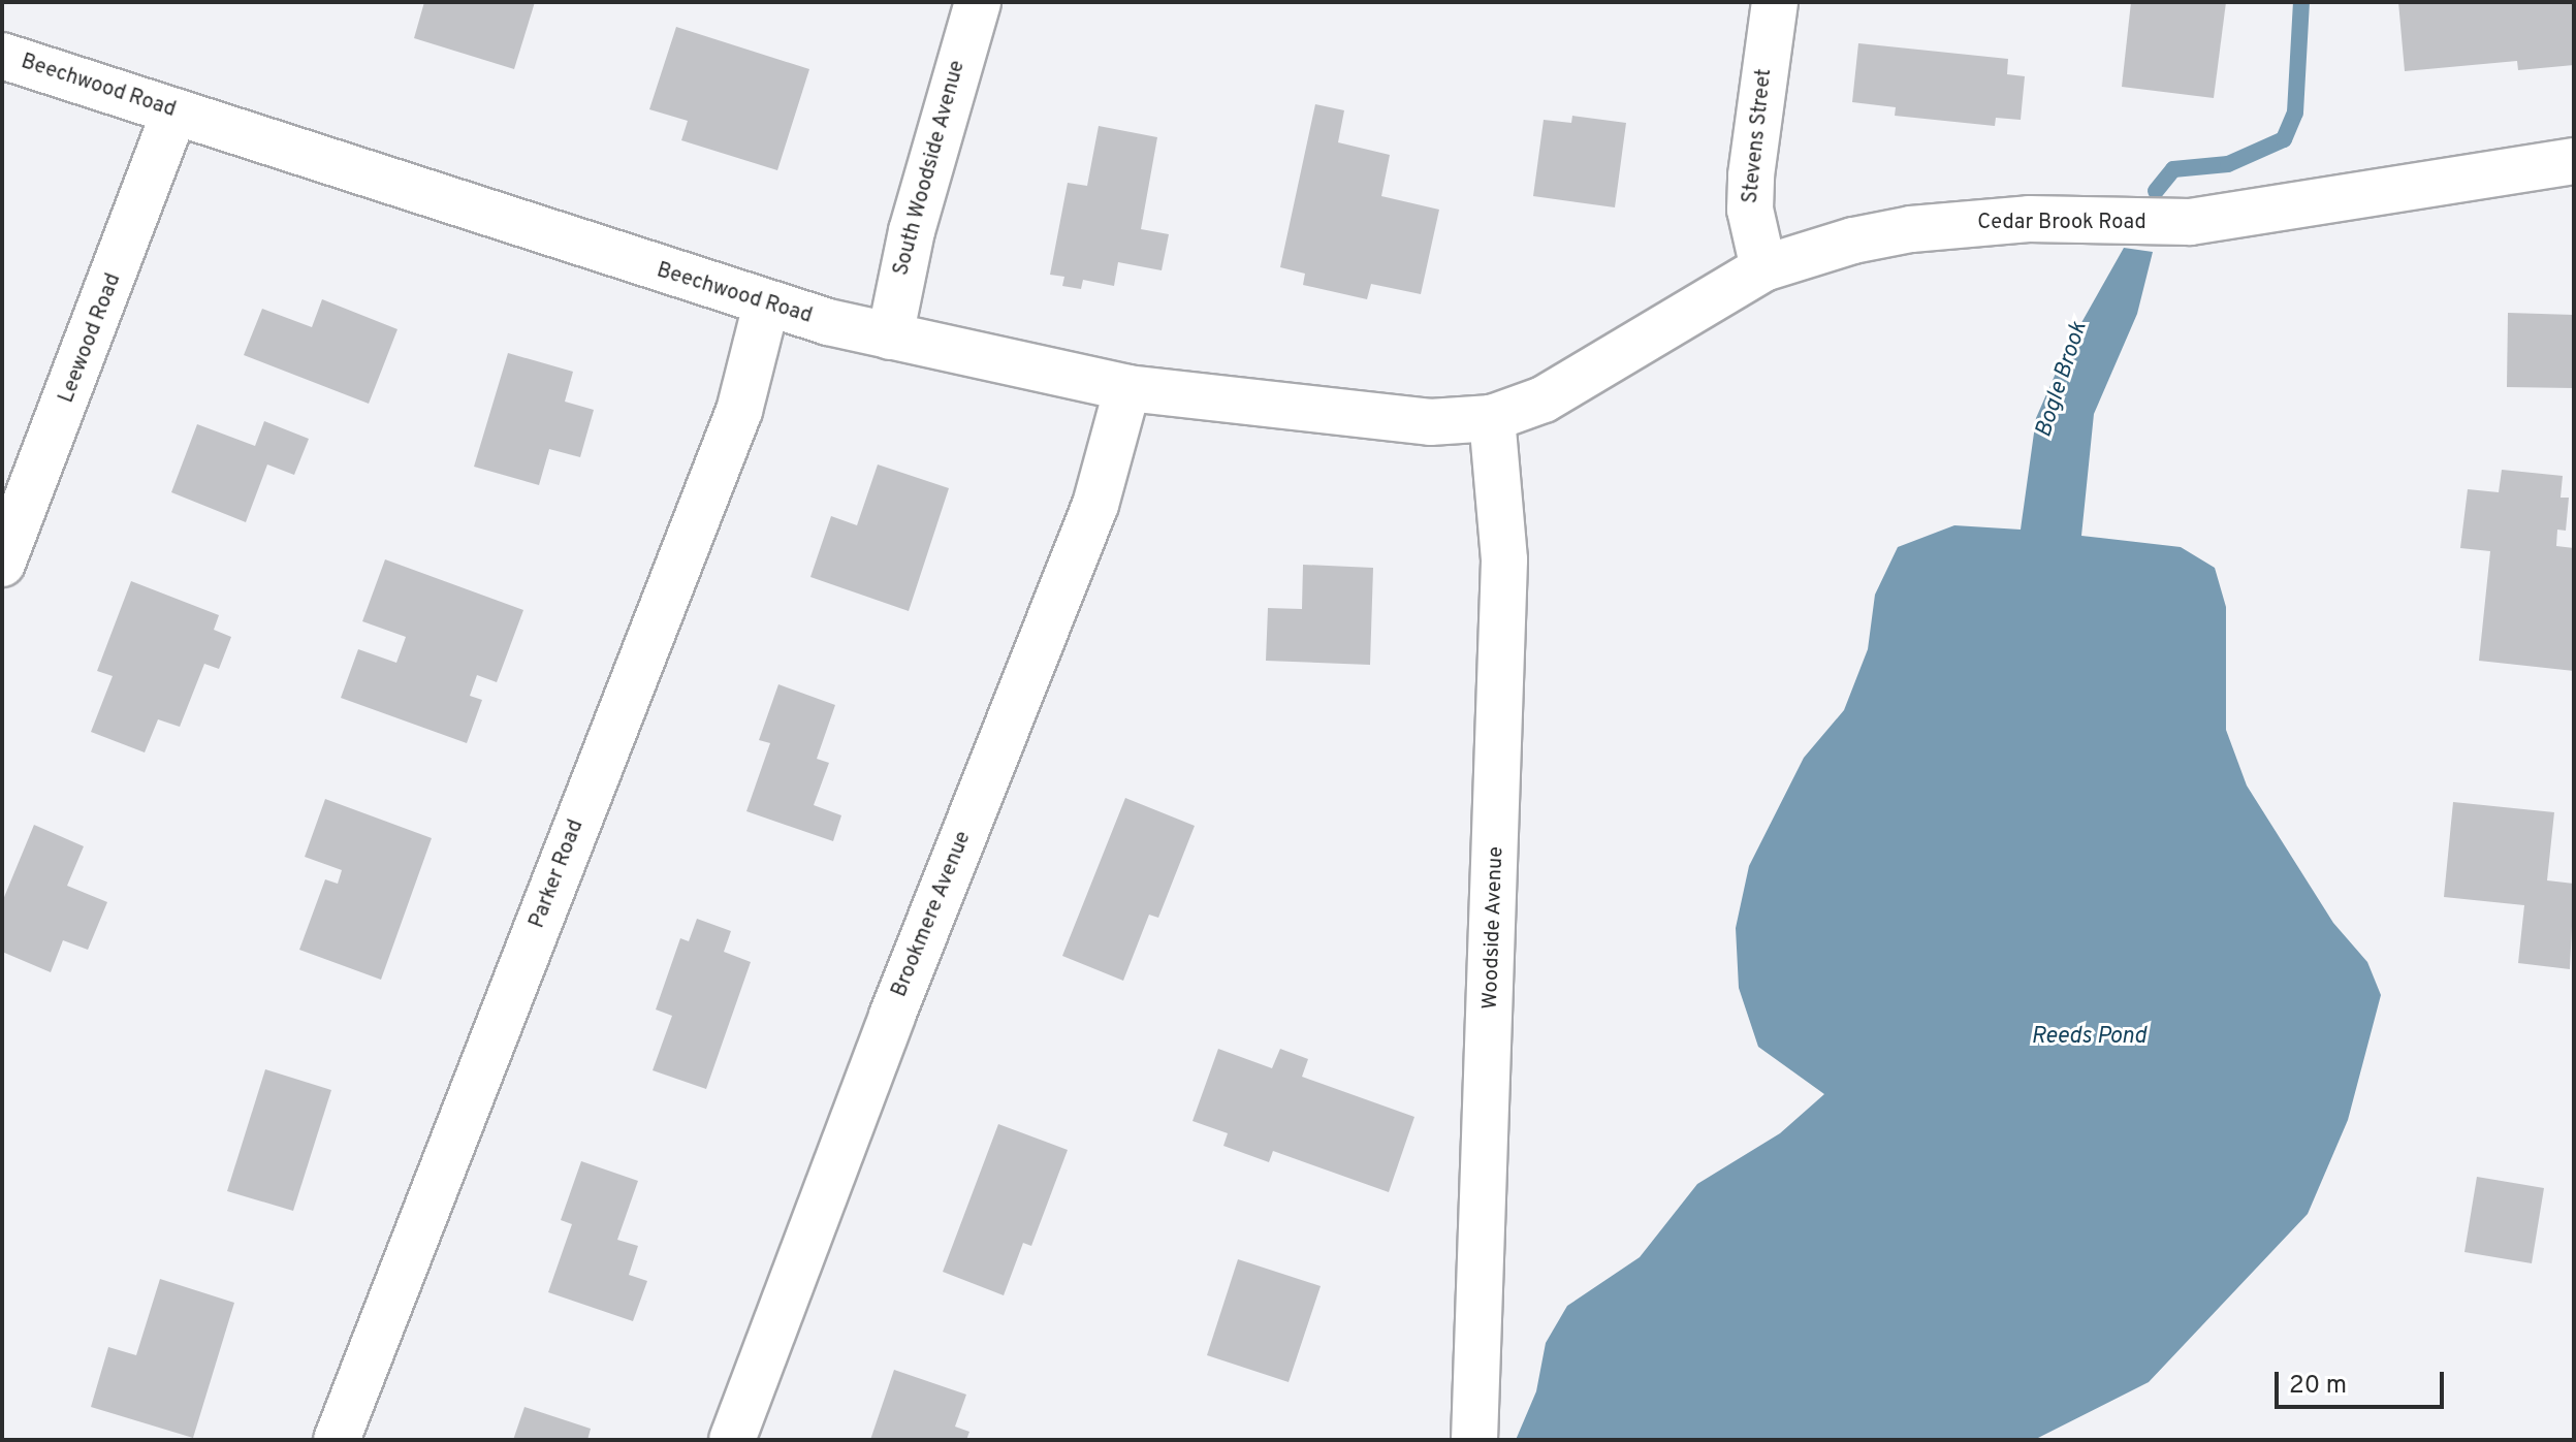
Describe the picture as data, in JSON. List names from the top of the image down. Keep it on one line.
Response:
{"streets":{"street":["Beechwood Road","Stevens Street","South Woodside Avenue","Cedar Brook Road","Leewood Road","Parker Road","Brookmere Avenue","Woodside Avenue"]},"crossings":[["Beechwood Road","South Woodside Avenue"],["Beechwood Road","Cedar Brook Road"],["Beechwood Road","Leewood Road"],["Beechwood Road","Parker Road"],["Beechwood Road","Brookmere Avenue"],["Beechwood Road","Woodside Avenue"],["Stevens Street","Cedar Brook Road"],["Cedar Brook Road","Woodside Avenue"]],"water":["Bogle Brook","Reeds Pond"],"scale_bar":"20 m"}
